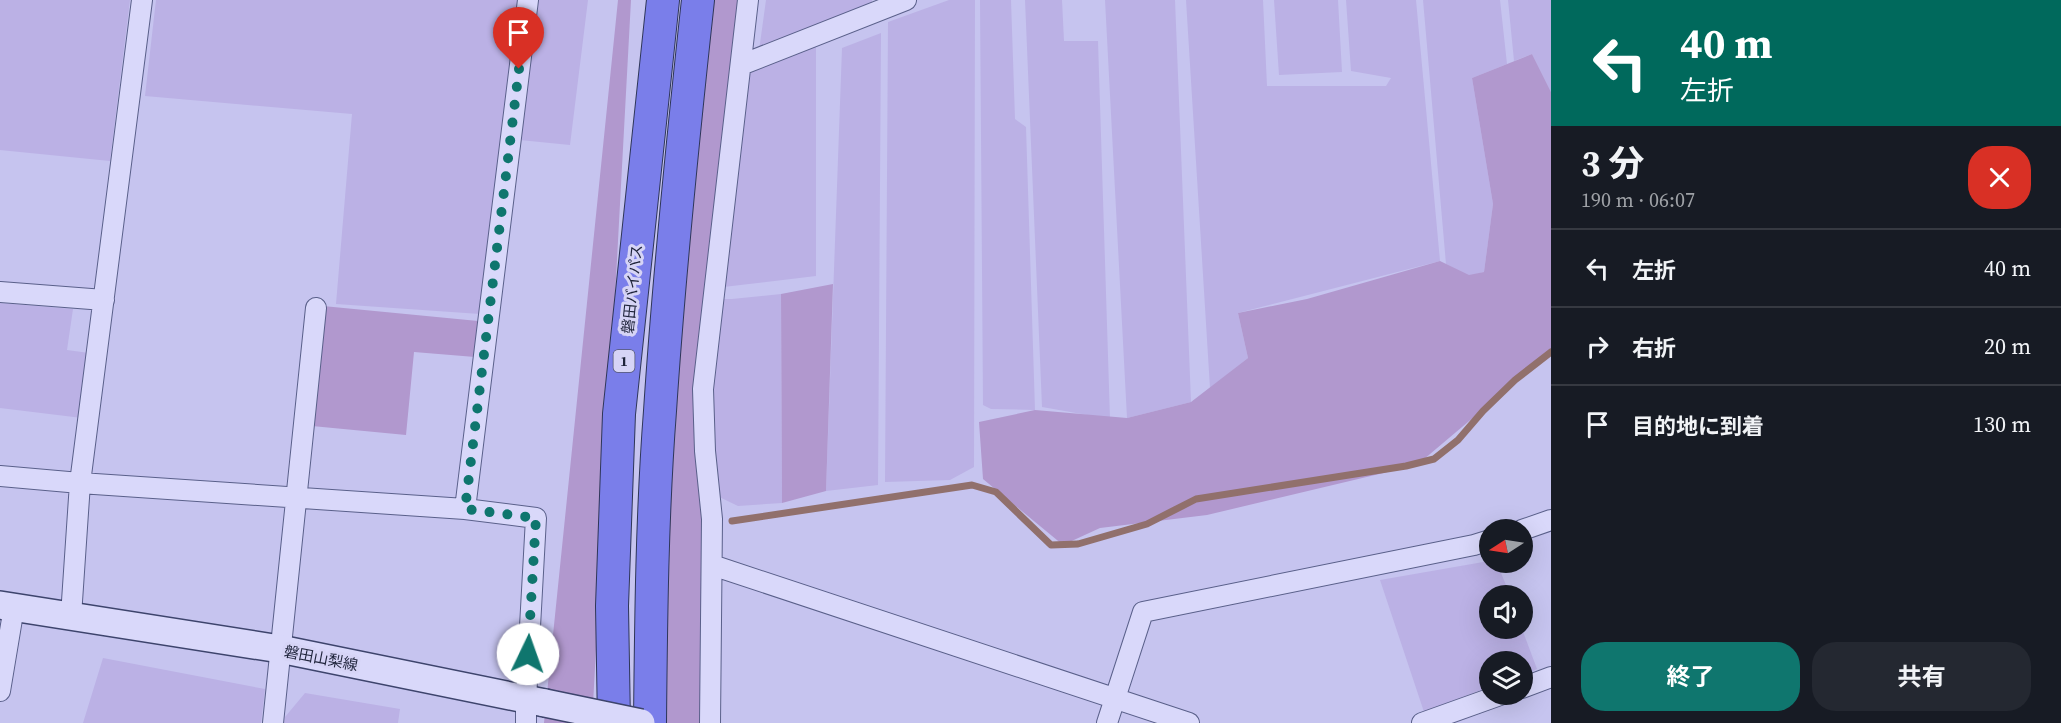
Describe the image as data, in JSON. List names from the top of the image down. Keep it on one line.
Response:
{"streets":{"highway":["磐田バイパス","1"],"main road":["磐田山梨線"]},"north":"left","page":{"turn":["40 m","左折"],"heading":["3 分","190 m · 06:07"],"list":[{"name":"左折","value":"40 m"},{"name":"右折","value":"20 m"},{"name":"目的地に到着","value":"130 m"}],"buttons":["終了","共有"]}}
